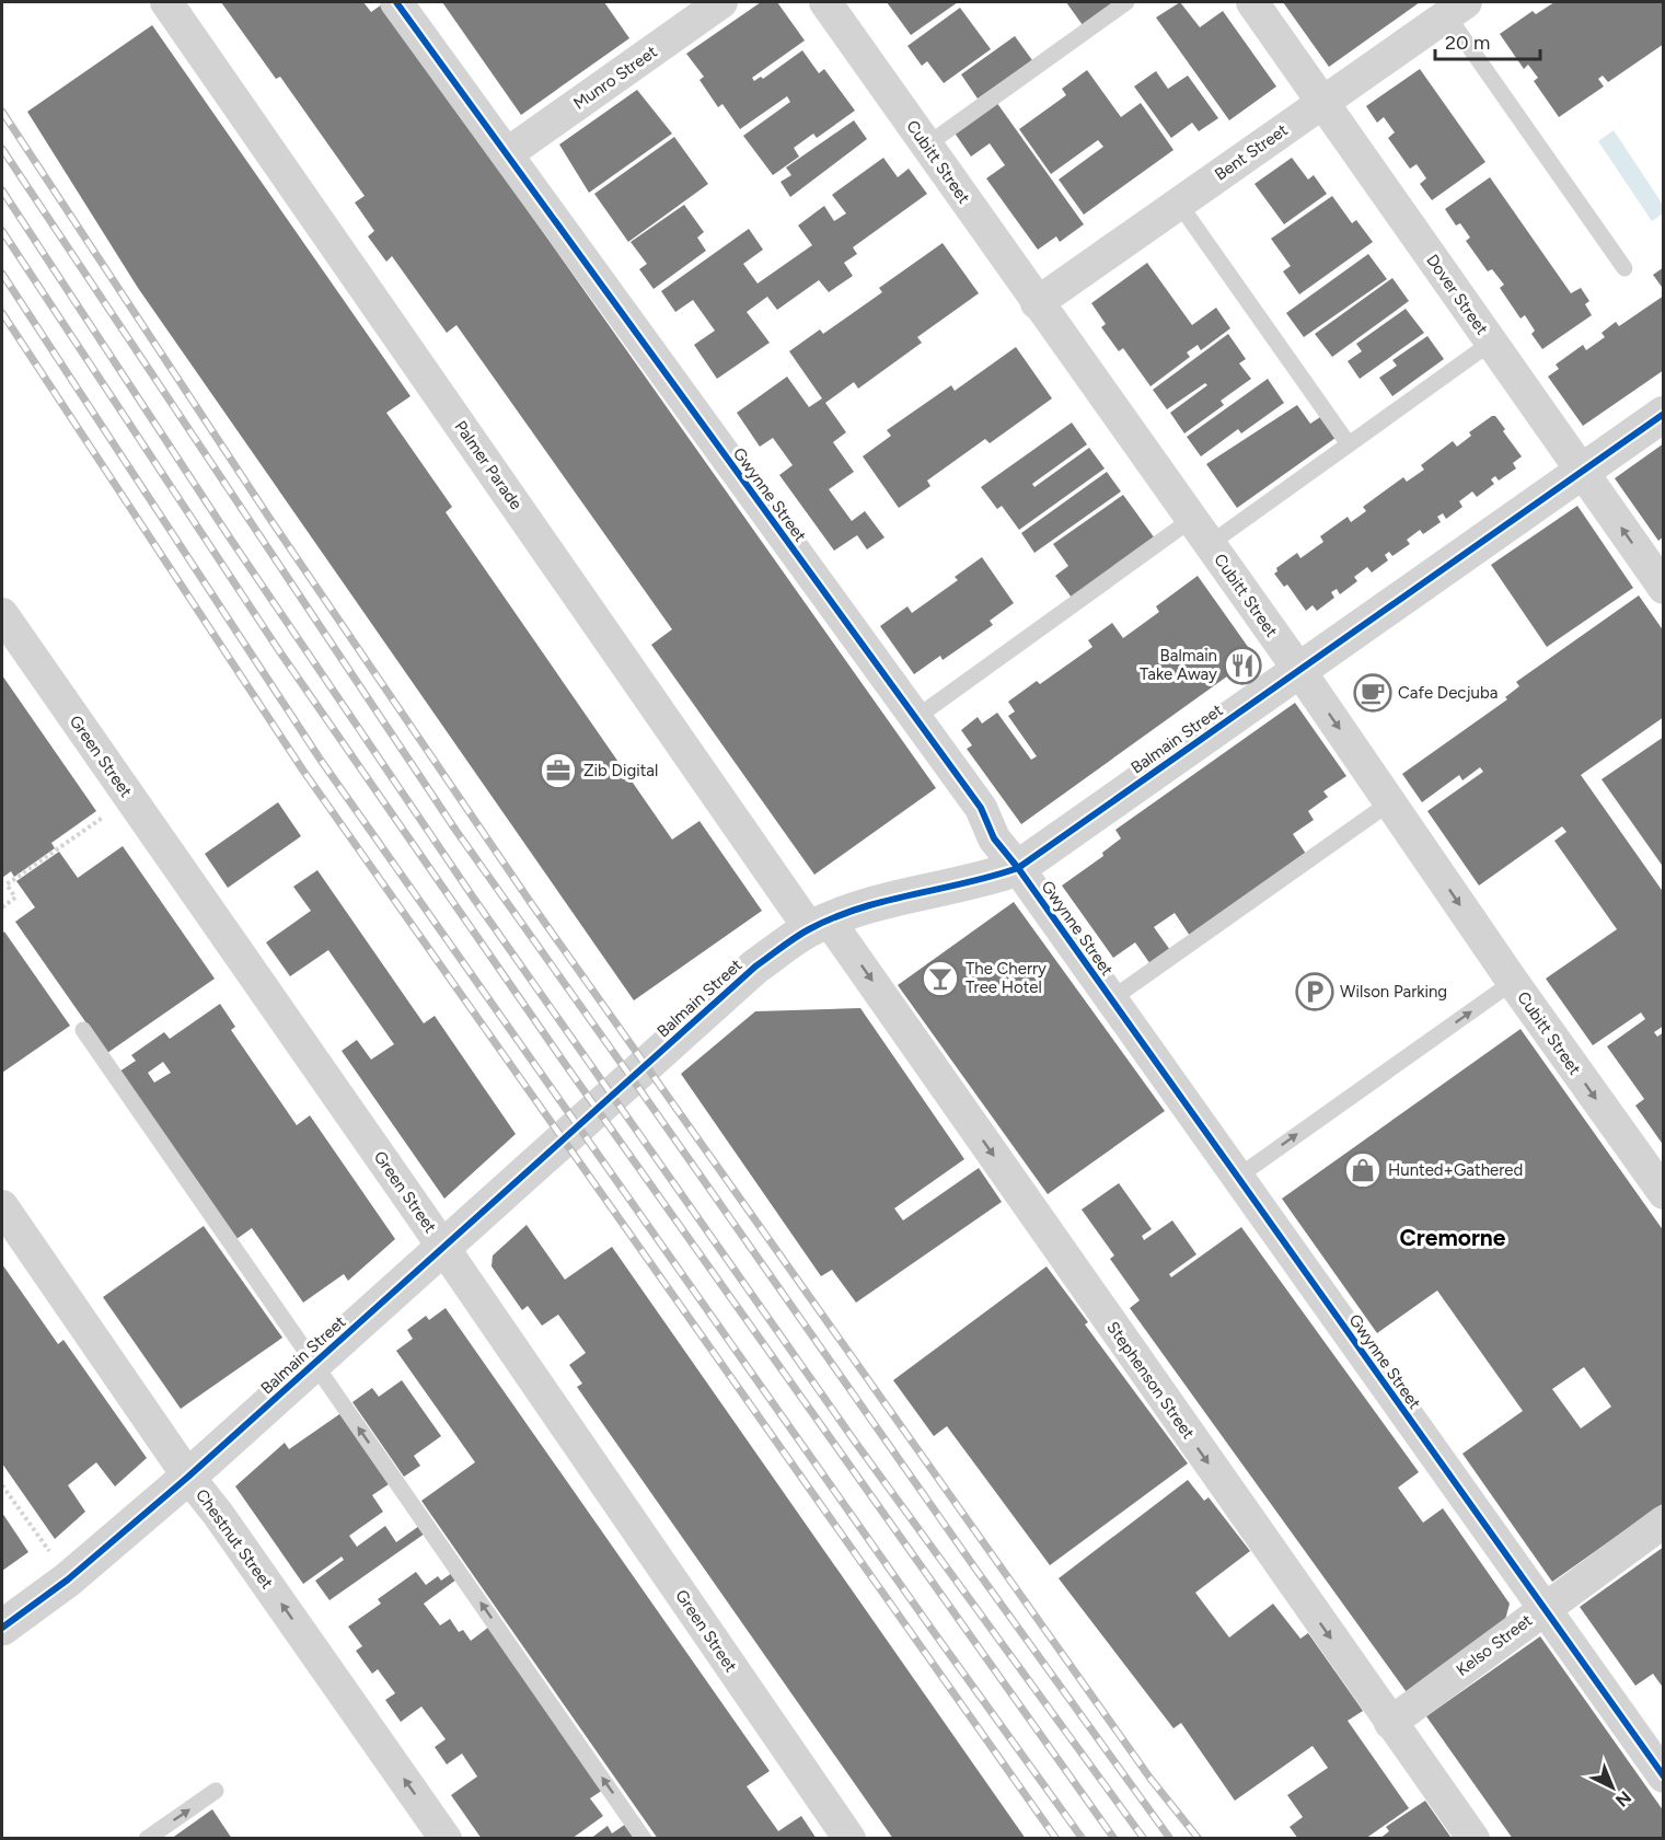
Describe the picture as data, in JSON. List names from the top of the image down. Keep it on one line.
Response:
{"streets":{"street":["Munro Street","Bent Street","Cubitt Street","Dover Street","Palmer Parade","Gwynne Street","Balmain Street","Green Street","Stephenson Street","Chestnut Street","Kelso Street"]},"crossings":[["Munro Street","Gwynne Street"],["Bent Street","Cubitt Street"],["Bent Street","Dover Street"],["Cubitt Street","Balmain Street"],["Dover Street","Balmain Street"],["Palmer Parade","Balmain Street"],["Palmer Parade","Stephenson Street"],["Gwynne Street","Balmain Street"],["Gwynne Street","Kelso Street"],["Balmain Street","Green Street"],["Balmain Street","Stephenson Street"],["Balmain Street","Chestnut Street"],["Stephenson Street","Kelso Street"]],"one_way":["Cubitt Street","Stephenson Street","Chestnut Street"],"districts":["Cremorne"],"places":{"restaurant":["Balmain Take Away"],"cafe":["Cafe Decjuba"],"office":["Zib Digital"],"bar":["The Cherry Tree Hotel"],"parking":["Wilson Parking"],"shop":["Hunted+Gathered"]},"scale_bar":"20 m","north":"bottom right"}
